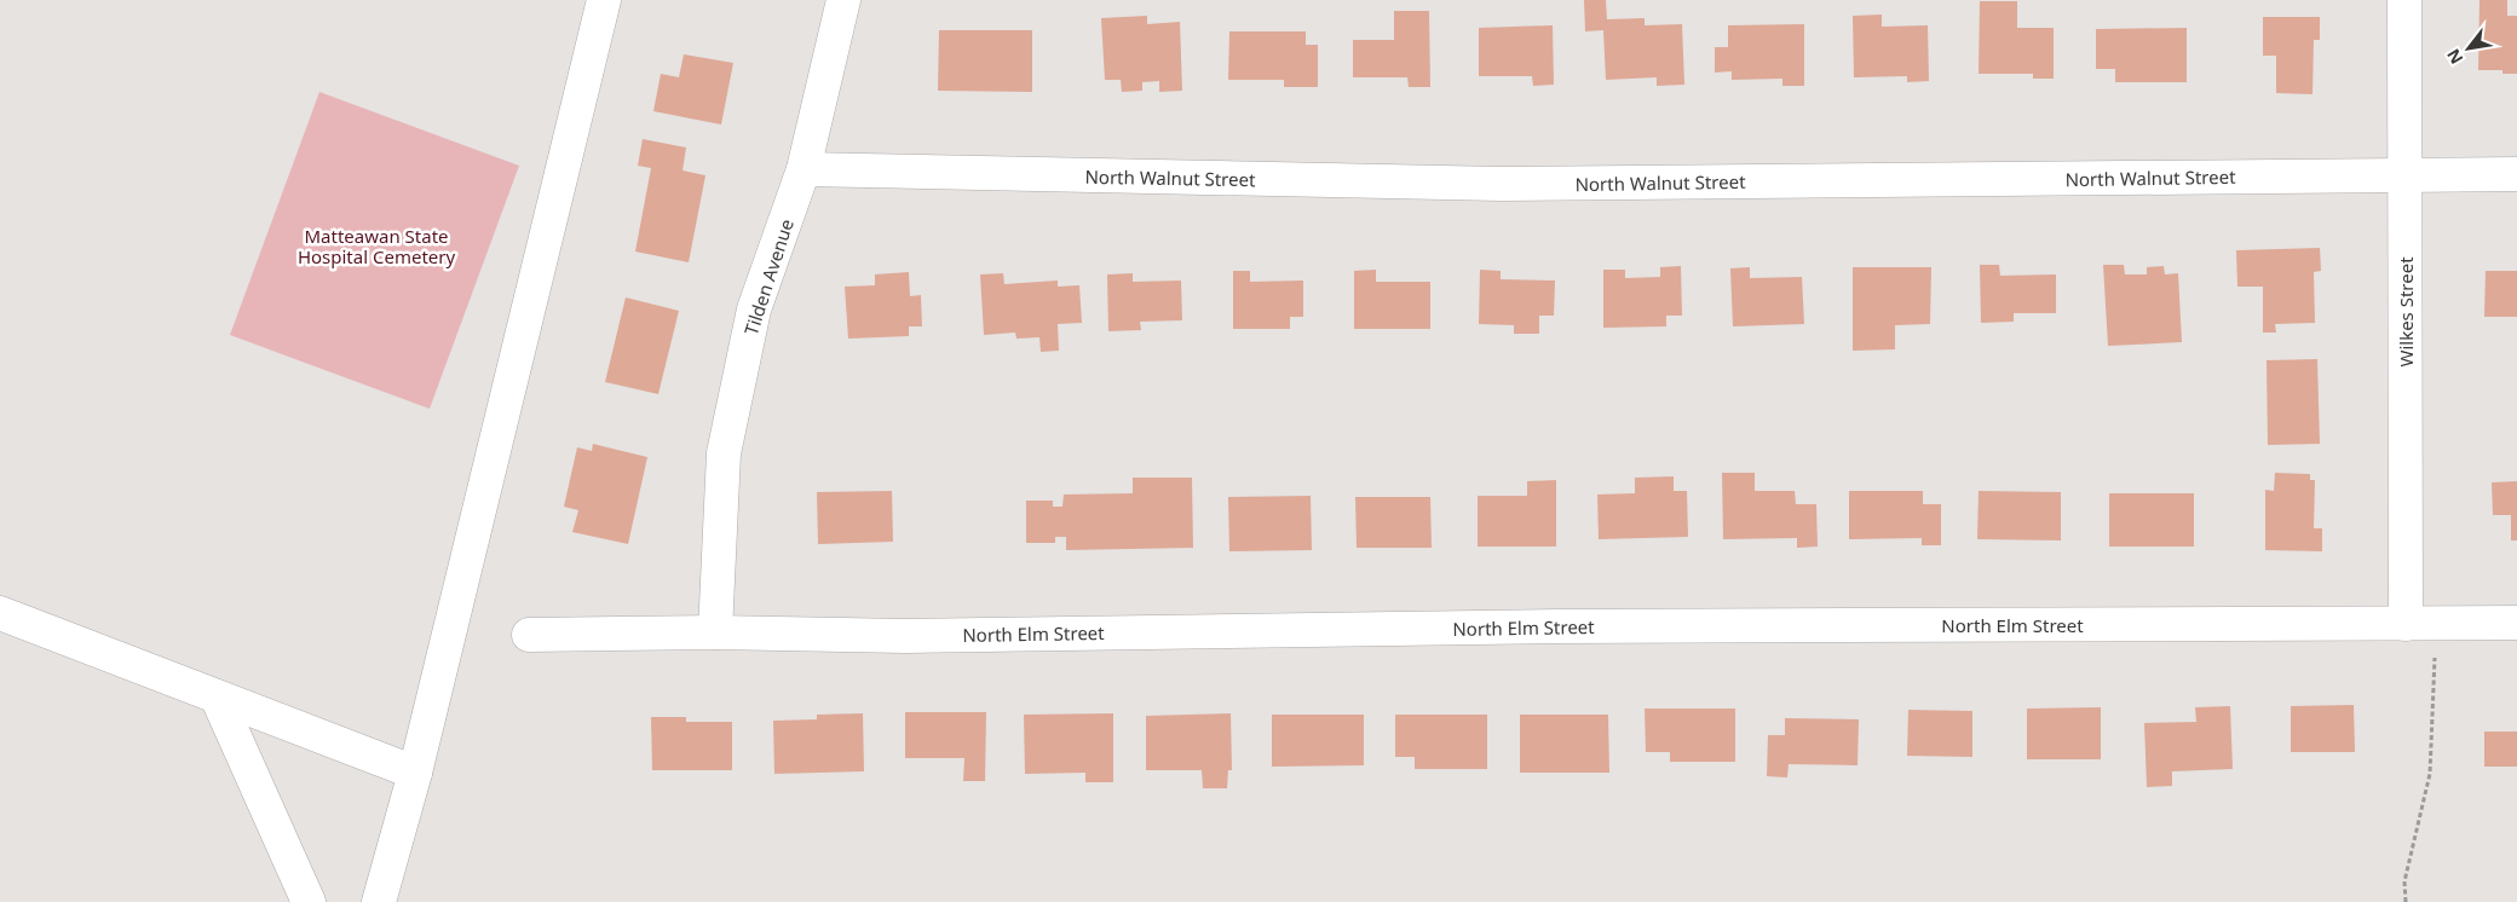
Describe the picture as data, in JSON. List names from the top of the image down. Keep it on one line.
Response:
{"streets":{"street":["North Walnut Street","Tilden Avenue","Wilkes Street","North Elm Street"]},"crossings":[["North Walnut Street","Tilden Avenue"],["North Walnut Street","Wilkes Street"],["Tilden Avenue","North Elm Street"],["Wilkes Street","North Elm Street"]],"parks":["Matteawan State Hospital Cemetery"],"north":"bottom left"}
